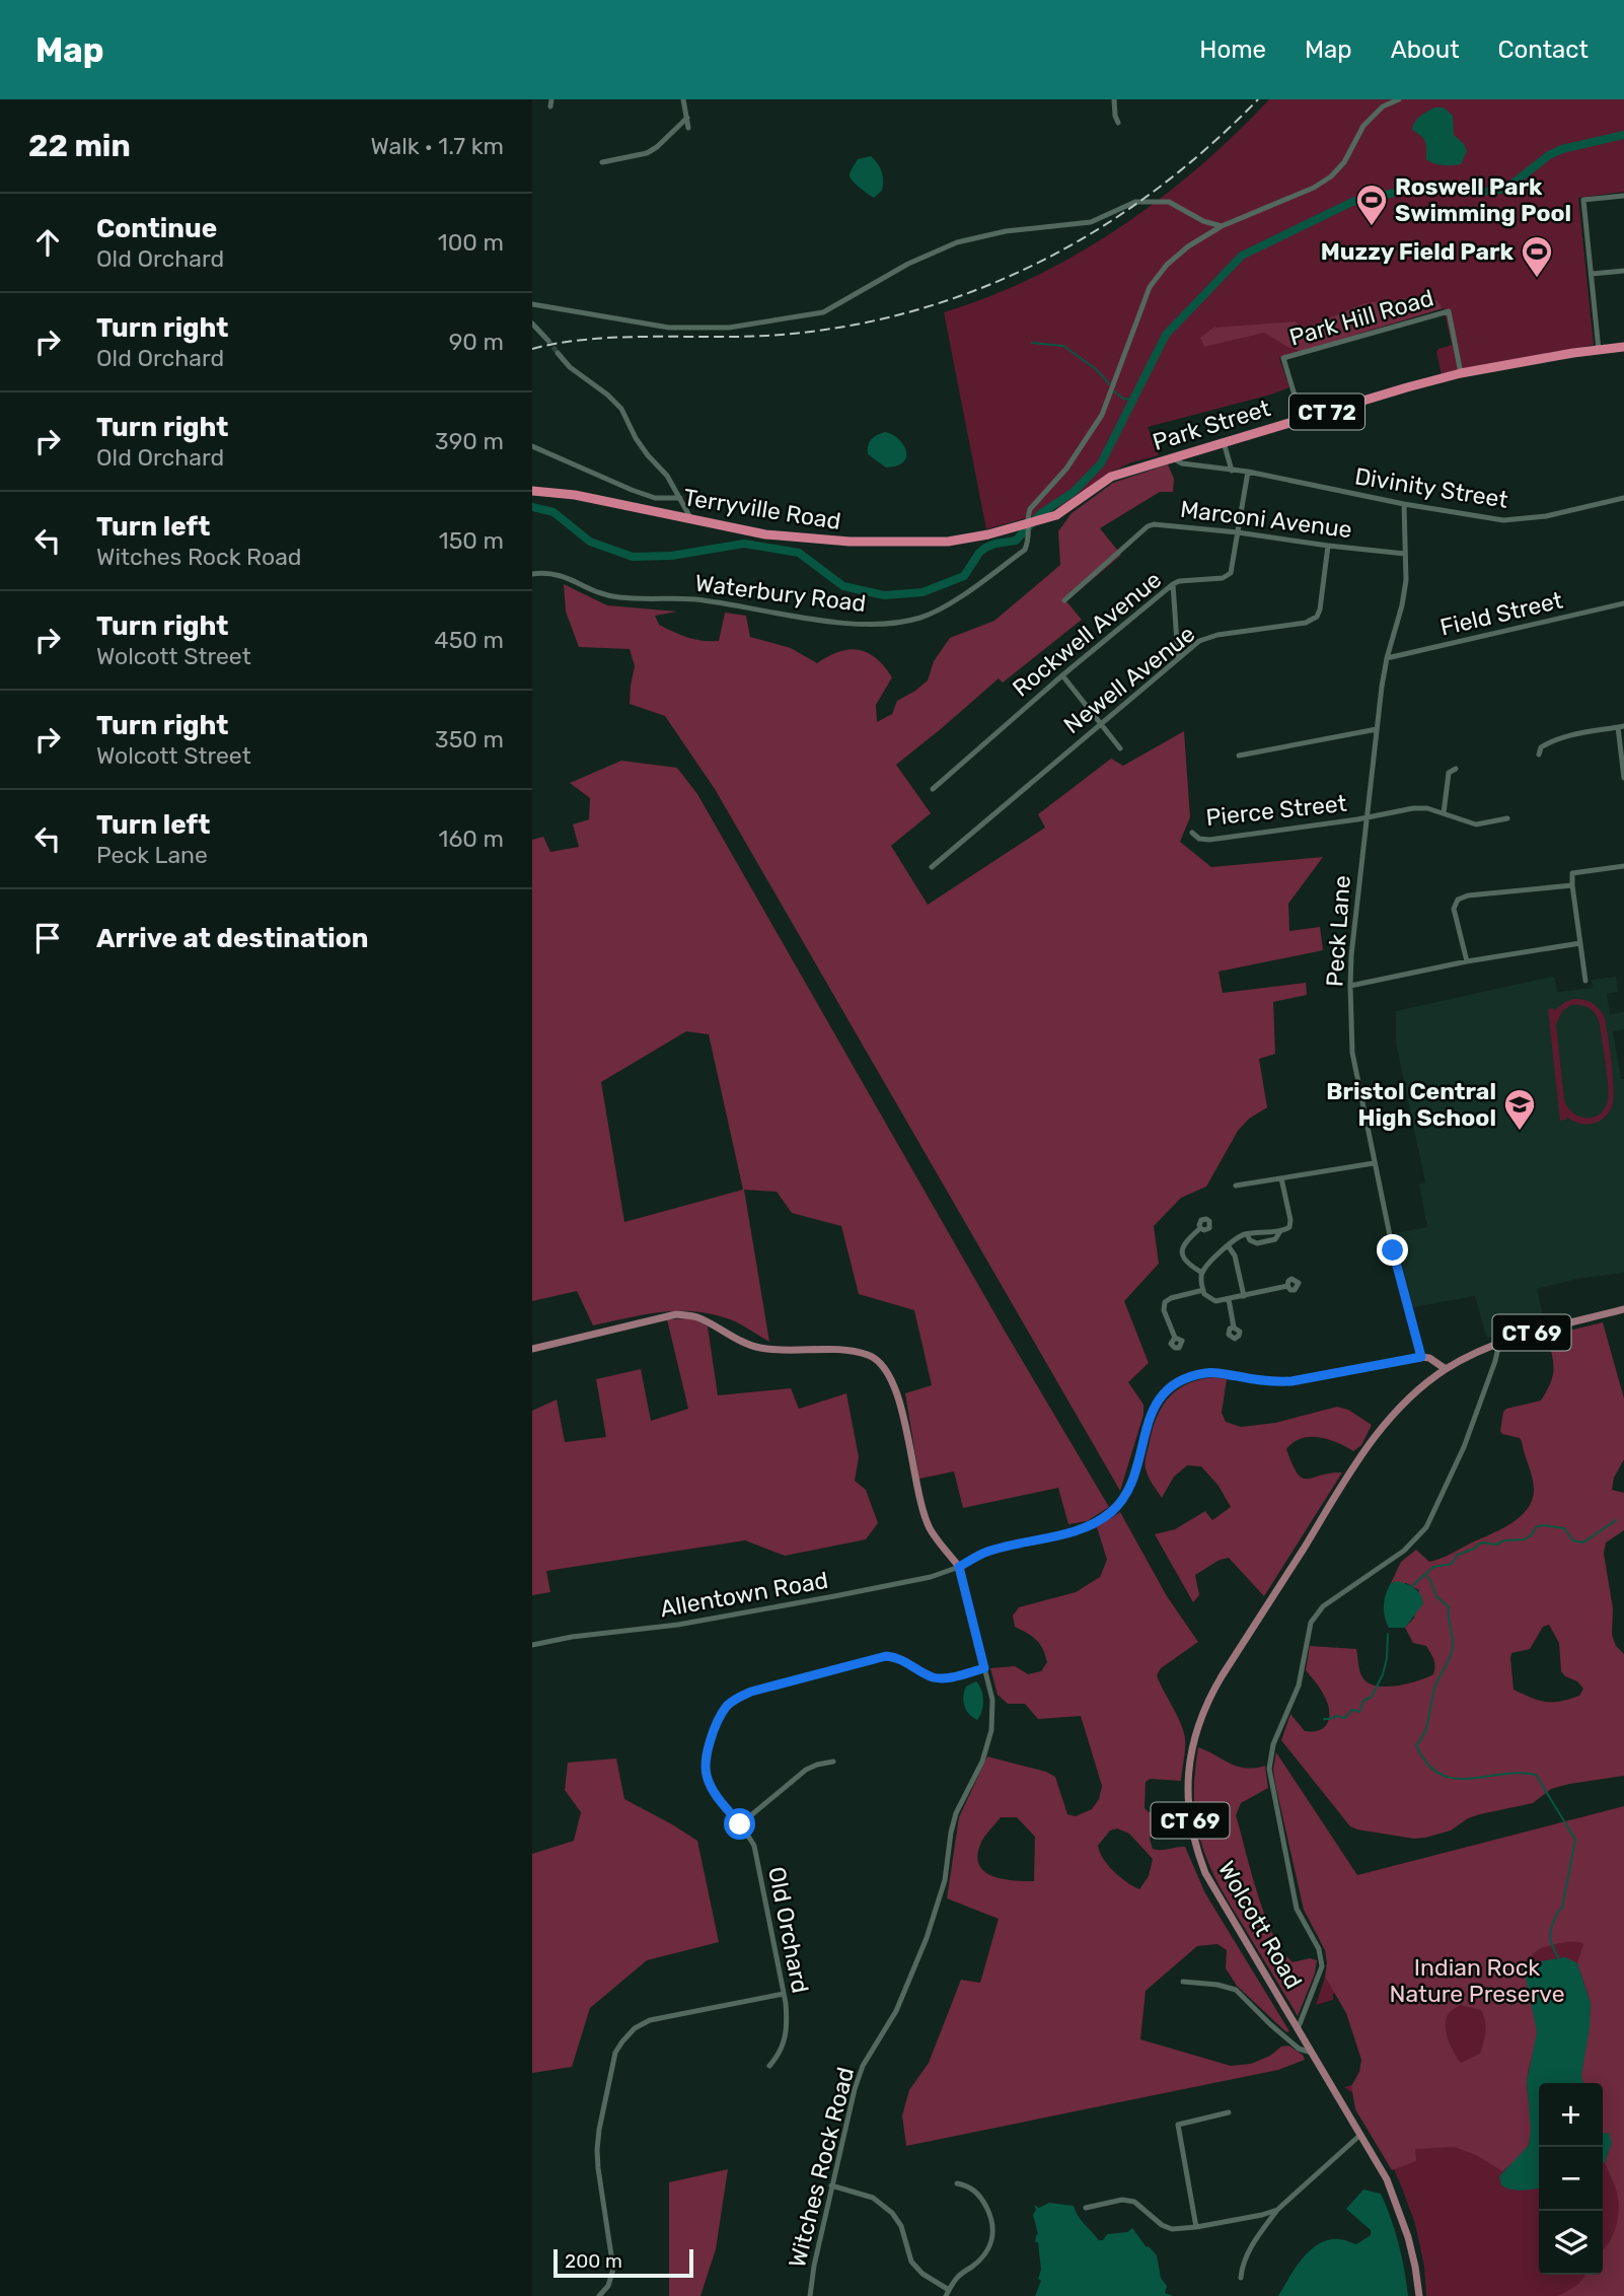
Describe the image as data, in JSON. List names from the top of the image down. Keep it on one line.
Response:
{"streets":{"highway":["CT 72","Park Street","Terryville Road"],"main road":["CT 69","Wolcott Road"],"street":["Park Hill Road","Divinity Street","Marconi Avenue","Waterbury Road","Field Street","Rockwell Avenue","Newell Avenue","Pierce Street","Peck Lane","Allentown Road","Old Orchard","Witches Rock Road"]},"crossings":[["Park Hill Road","Park Street"],["Park Street","Divinity Street"],["Park Street","Terryville Road"],["Park Street","Waterbury Road"],["Divinity Street","Rockwell Avenue"],["Divinity Street","Peck Lane"],["Terryville Road","Waterbury Road"],["Marconi Avenue","Rockwell Avenue"],["Marconi Avenue","Newell Avenue"],["Marconi Avenue","Peck Lane"],["Field Street","Peck Lane"],["Pierce Street","Peck Lane"],["CT 69","Wolcott Road"],["Allentown Road","Witches Rock Road"],["Old Orchard","Witches Rock Road"]],"parks":["Indian Rock Nature Preserve"],"places":{"sports":["Roswell Park Swimming Pool","Muzzy Field Park"],"school or university":["Bristol Central High School"]},"scale_bar":"200 m","page":{"header":"Map","nav":["Home","Map","About","Contact"],"heading":["22 min","Walk · 1.7 km"],"list":[["Continue","Old Orchard","100 m"],["Turn right","Old Orchard","90 m"],["Turn right","Old Orchard","390 m"],["Turn left","Witches Rock Road","150 m"],["Turn right","Wolcott Street","450 m"],["Turn right","Wolcott Street","350 m"],["Turn left","Peck Lane","160 m"],"Arrive at destination"],"map_buttons":["+","−"],"scale":"200 m"}}
